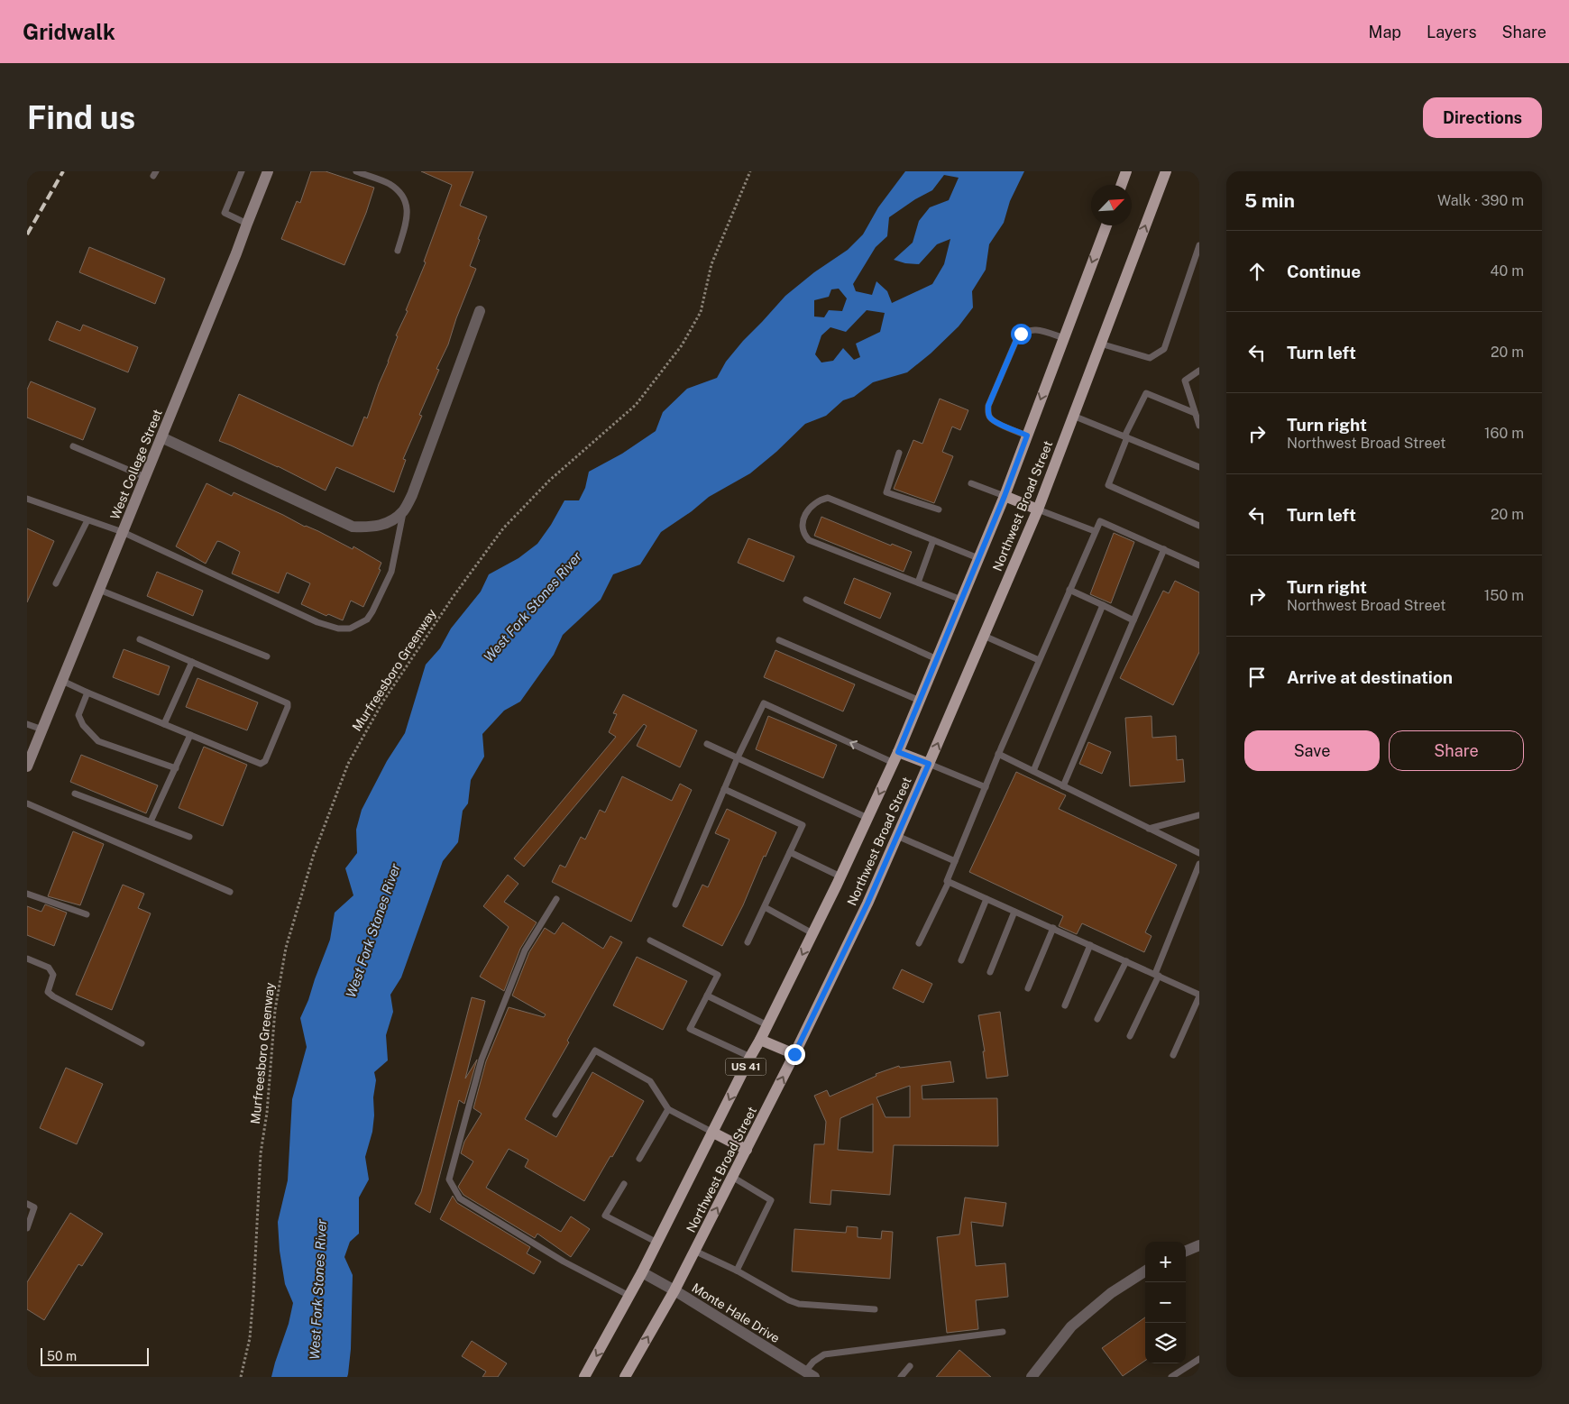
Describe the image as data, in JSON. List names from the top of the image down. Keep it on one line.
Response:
{"streets":{"main road":["Northwest Broad Street","US 41"],"street":["West College Street","Monte Hale Drive"],"path":["Murfreesboro Greenway"]},"crossings":[["Northwest Broad Street","Monte Hale Drive"]],"water":["West Fork Stones River"],"scale_bar":"50 m","north":"top right","page":{"header":"Gridwalk","nav":["Map","Layers","Share"],"buttons":["Directions",["Save","Share"]],"title":"Find us","heading":["5 min","Walk · 390 m"],"list":[["Continue","40 m"],["Turn left","20 m"],["Turn right","Northwest Broad Street","160 m"],["Turn left","20 m"],["Turn right","Northwest Broad Street","150 m"],"Arrive at destination"],"map_buttons":["+","−"],"scale":"50 m"}}
